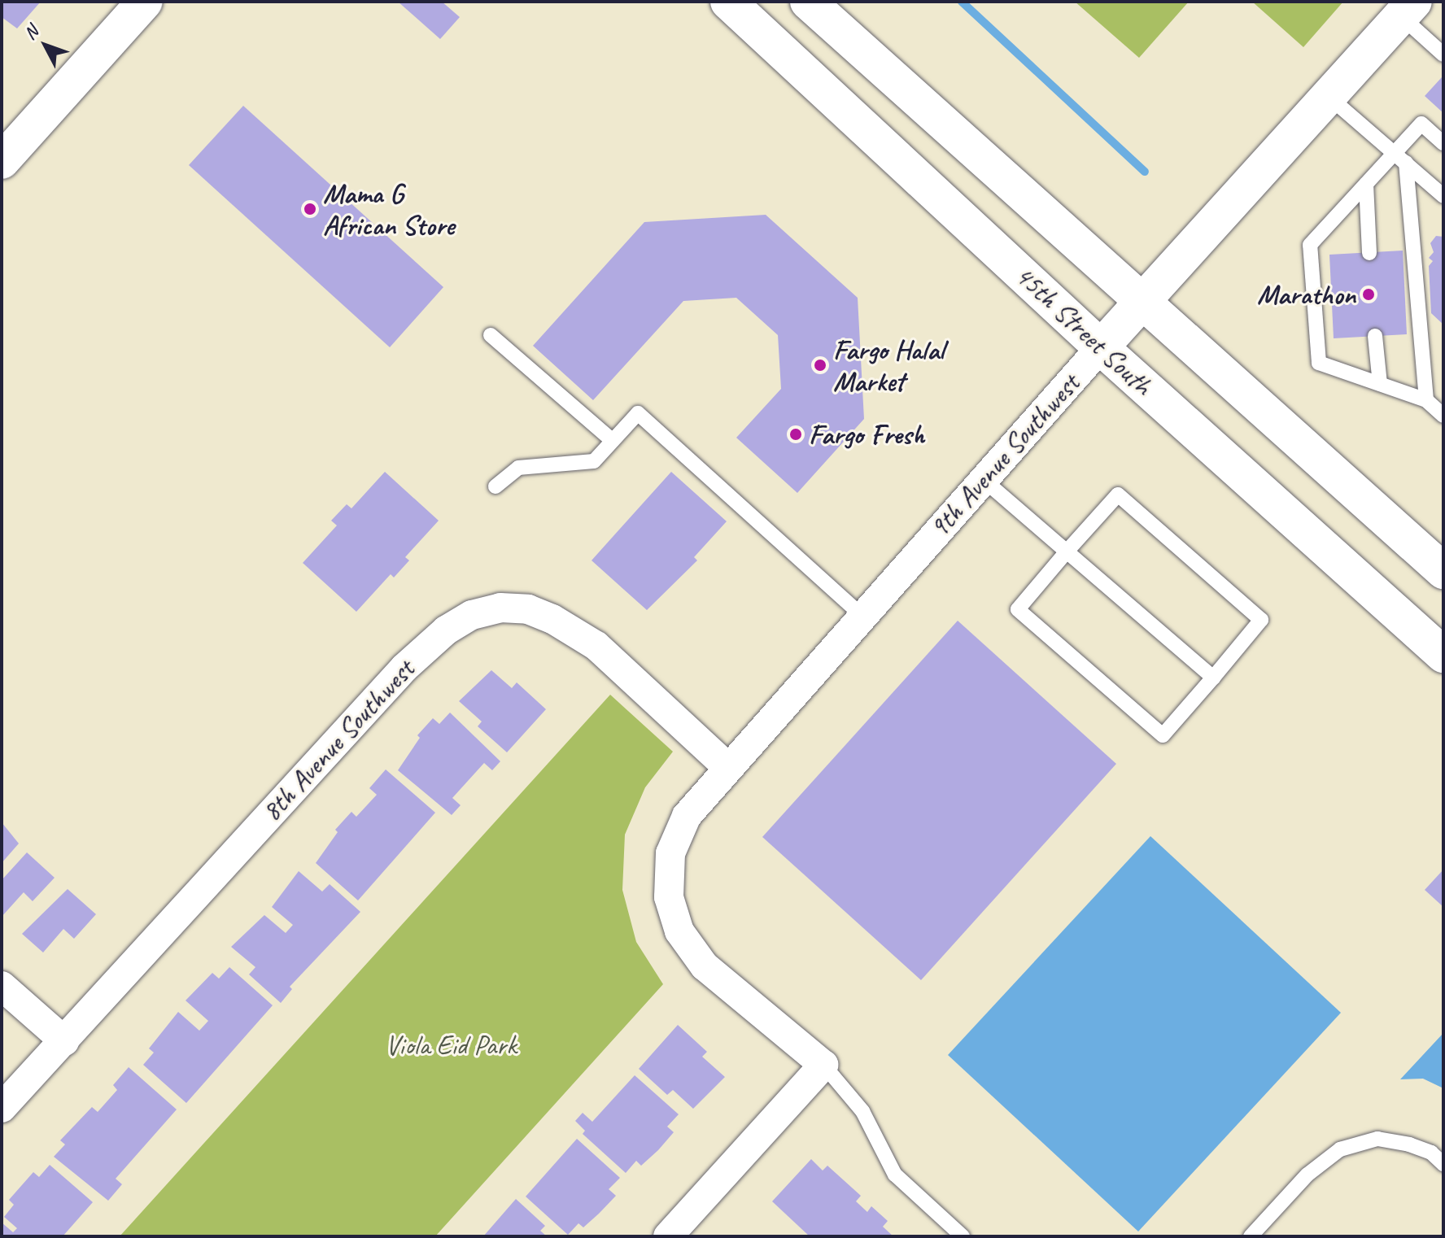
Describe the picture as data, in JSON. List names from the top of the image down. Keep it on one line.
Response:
{"streets":{"main road":["45th Street South","9th Avenue Southwest"],"street":["8th Avenue Southwest"]},"crossings":[["45th Street South","9th Avenue Southwest"],["9th Avenue Southwest","8th Avenue Southwest"]],"parks":["Viola Eid Park"],"places":["Mama G African Store","Marathon","Fargo Halal Market","Fargo Fresh"],"north":"top left"}
